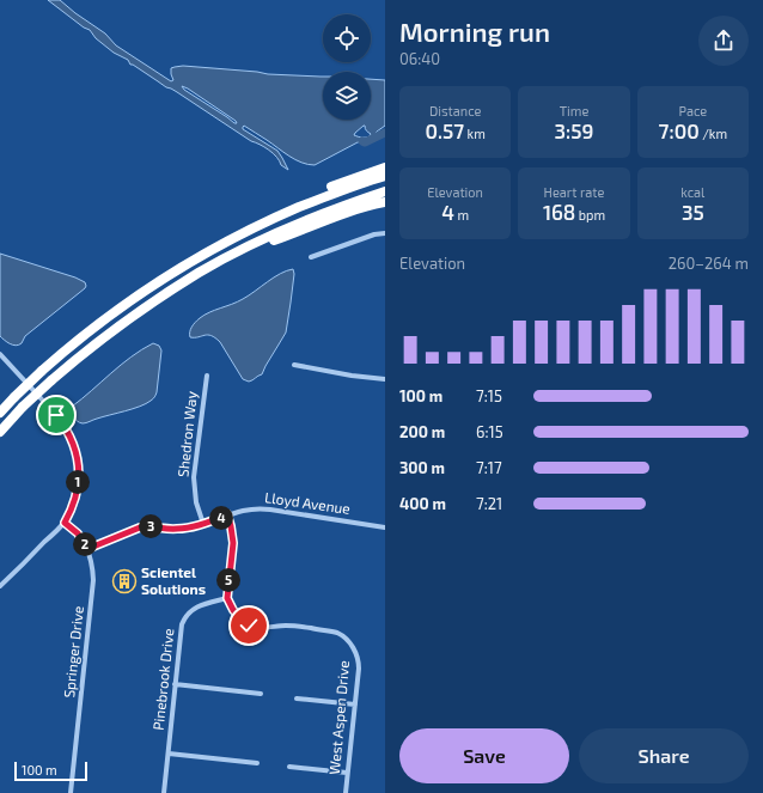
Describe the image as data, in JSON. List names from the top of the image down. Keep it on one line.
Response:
{"streets":{"street":["Shedron Way","Lloyd Avenue","Springer Drive","Pinebrook Drive","West Aspen Drive"]},"crossings":[["Shedron Way","Lloyd Avenue"],["Lloyd Avenue","Springer Drive"],["Pinebrook Drive","West Aspen Drive"]],"places":{"building":["Scientel Solutions"]},"scale_bar":"100 m","page":{"heading":["Morning run","06:40"],"stats":[["Distance","0.57 km"],["Time","3:59"],["Pace","7:00 /km"],["Elevation","4 m"],["Heart rate","168 bpm"],["kcal","35"]],"chart":["Elevation","260–264 m"],"list":[{"name":"100 m","note":"7:15"},{"name":"200 m","note":"6:15"},{"name":"300 m","note":"7:17"},{"name":"400 m","note":"7:21"}],"pins":["1","4","3","2","5"],"buttons":["Save","Share"],"scale":"100 m"}}
